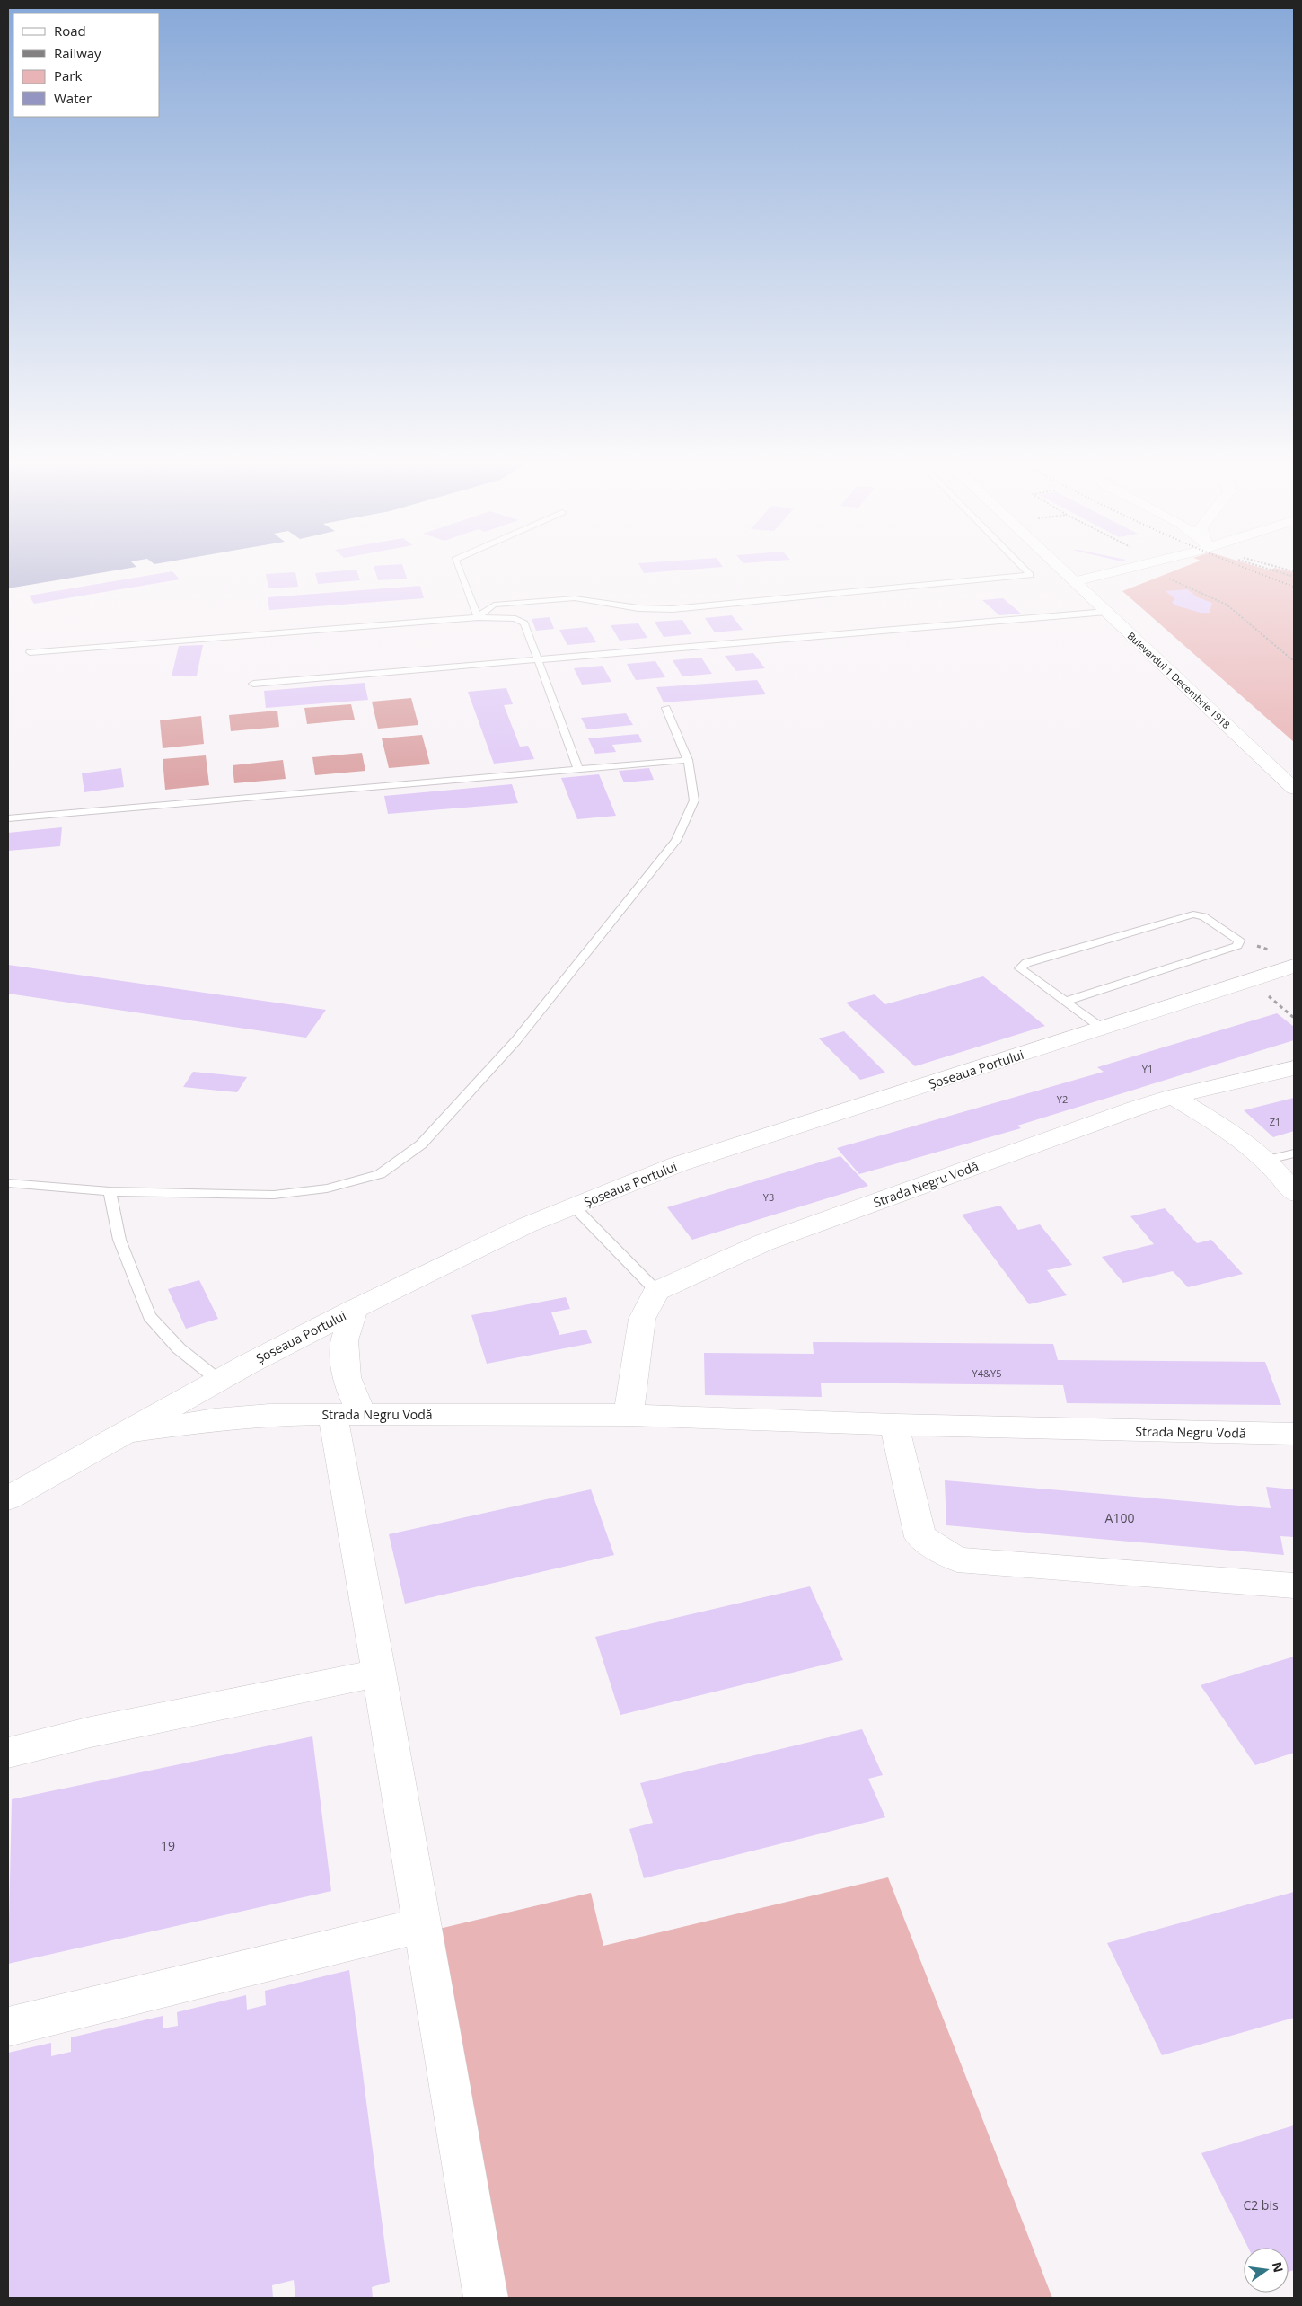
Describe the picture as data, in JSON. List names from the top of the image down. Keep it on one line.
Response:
{"streets":{"main road":["Bulevardul 1 Decembrie 1918","Șoseaua Portului","Strada Negru Vodă"]},"crossings":[["Șoseaua Portului","Strada Negru Vodă"]],"house_numbers":["Y1","Y2","Z1","Y3","Y4&Y5","A100","19","C2 bis"],"legend":["Road","Railway","Park","Water"],"north":"right"}
